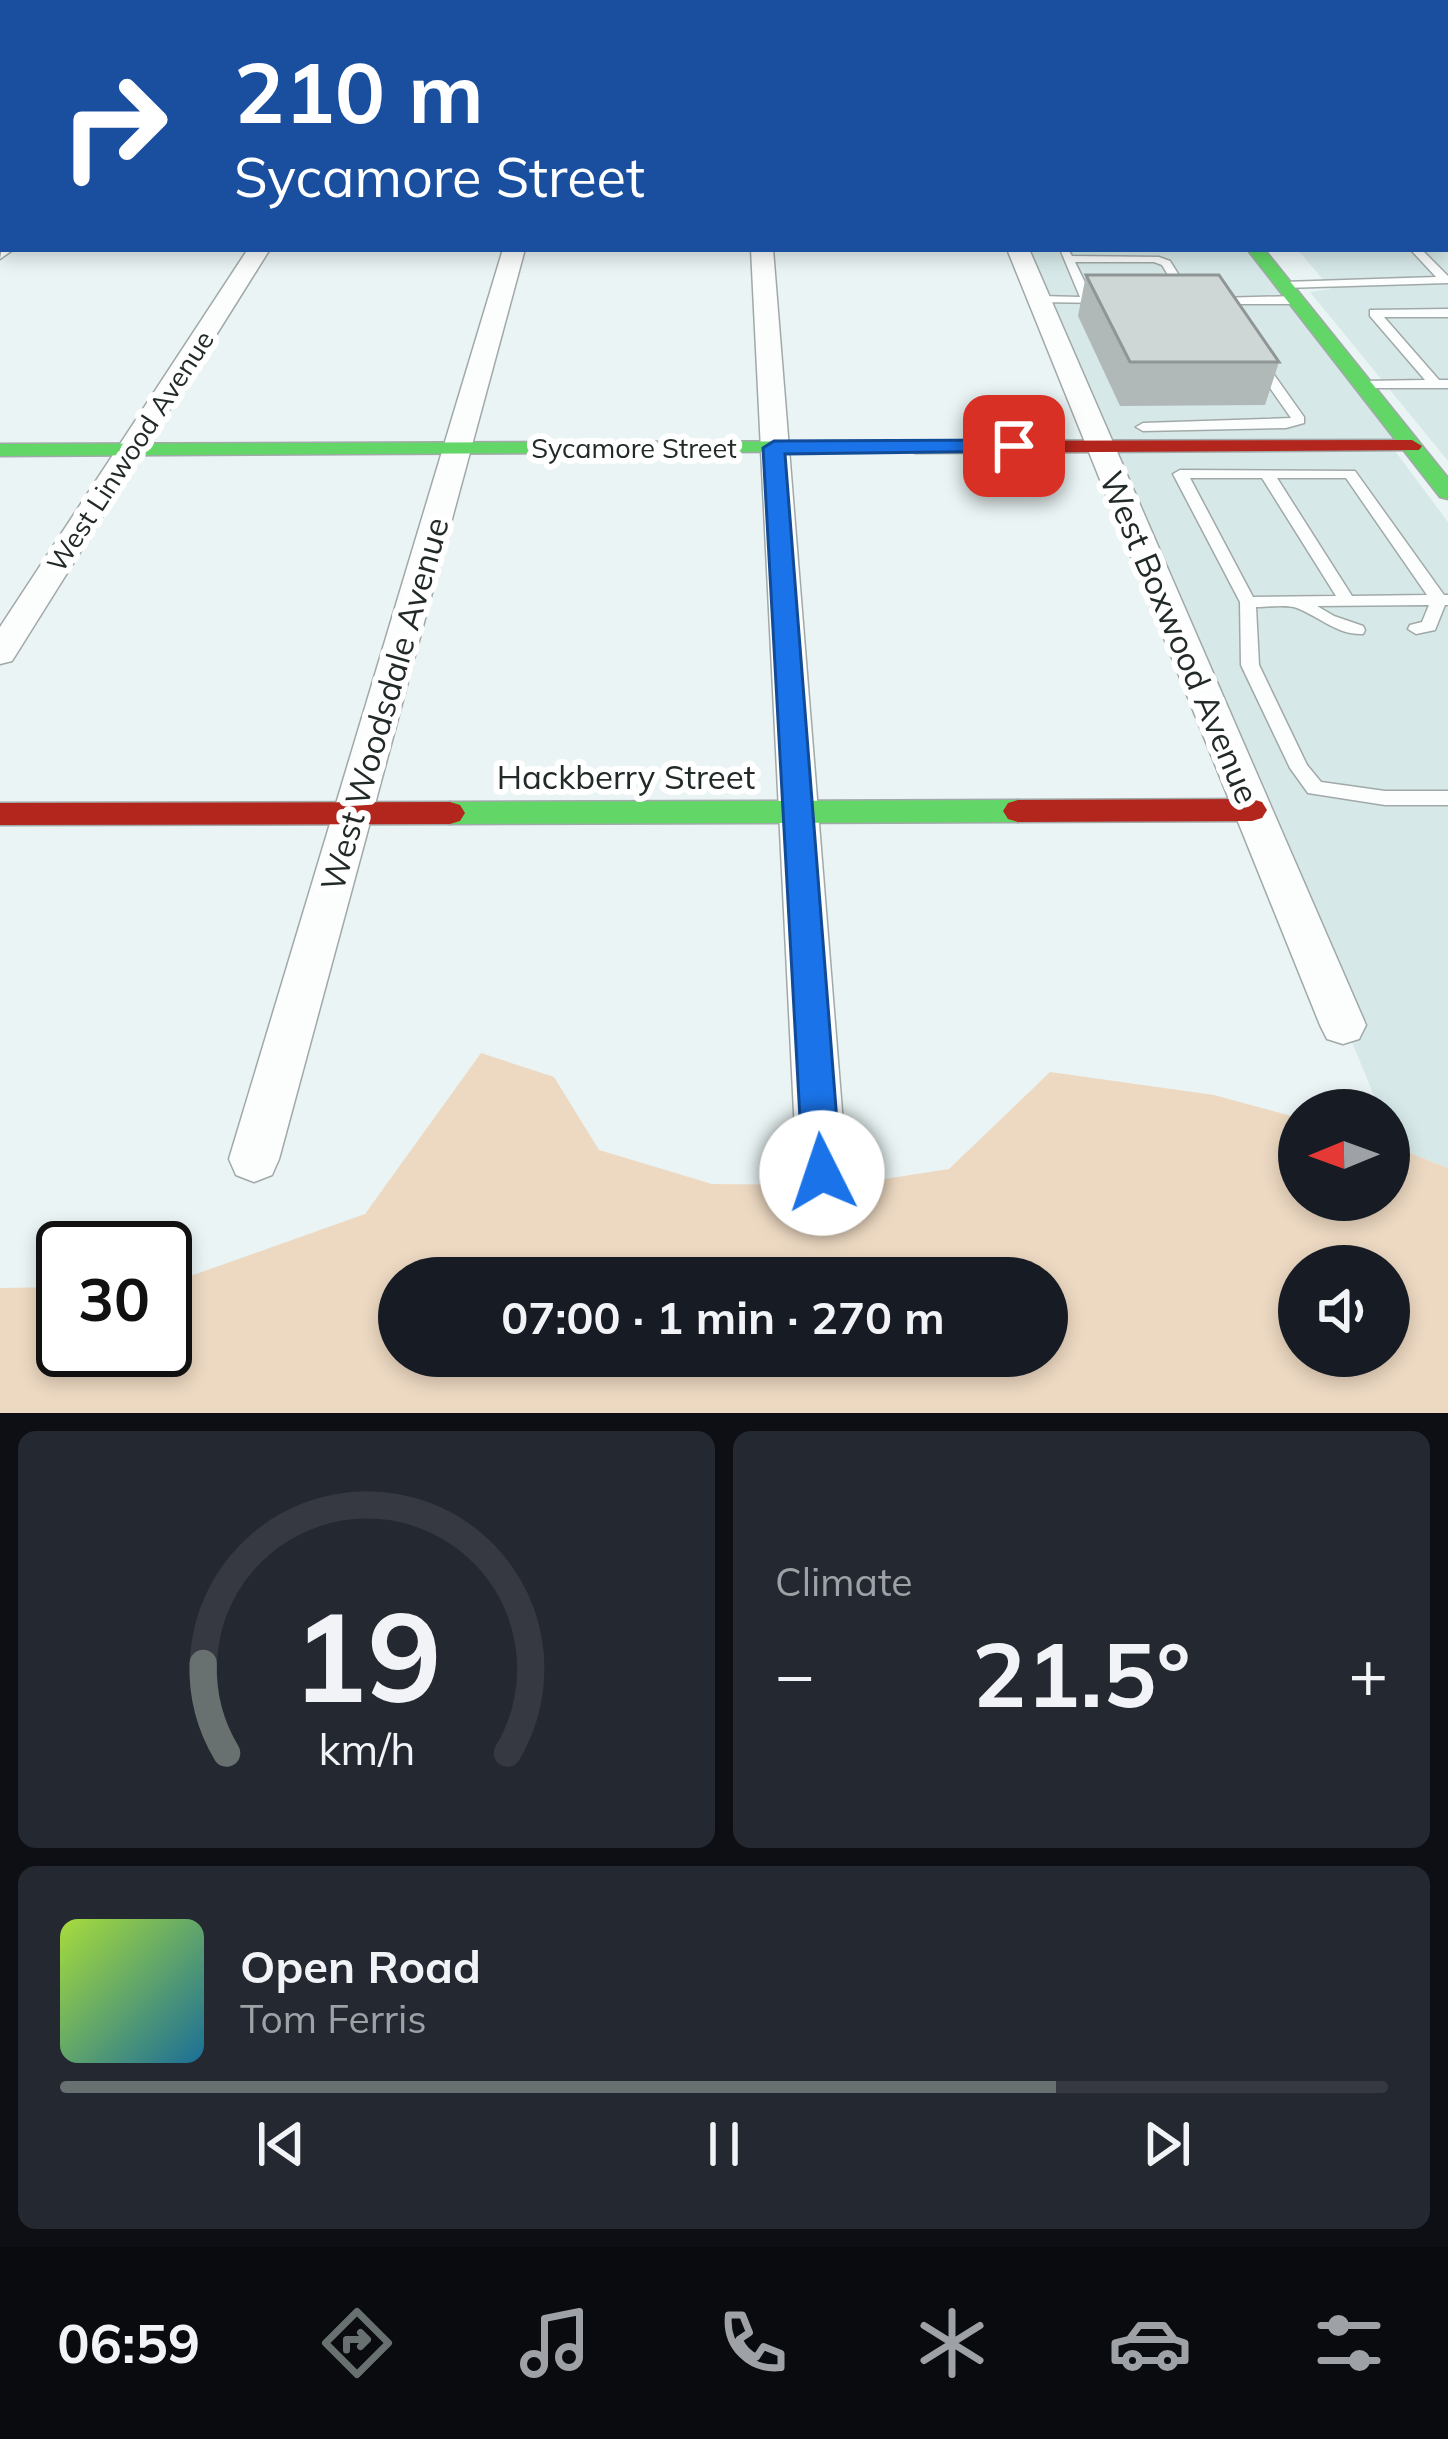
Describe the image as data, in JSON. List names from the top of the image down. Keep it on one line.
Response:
{"streets":{"street":["Sycamore Street","West Linwood Avenue","West Boxwood Avenue","West Woodsdale Avenue","Hackberry Street"]},"crossings":[["Sycamore Street","West Linwood Avenue"],["Sycamore Street","West Boxwood Avenue"],["Sycamore Street","West Woodsdale Avenue"],["West Boxwood Avenue","Hackberry Street"],["West Woodsdale Avenue","Hackberry Street"]],"north":"left","page":{"turn":["210 m","Sycamore Street"],"limit":"30","trip":"07:00 · 1 min · 270 m","tile":"Climate","heat":["−","21.5°","+"],"song":["Open Road","Tom Ferris"],"tabs":"06:59","gauge":["19","km/h"]}}
